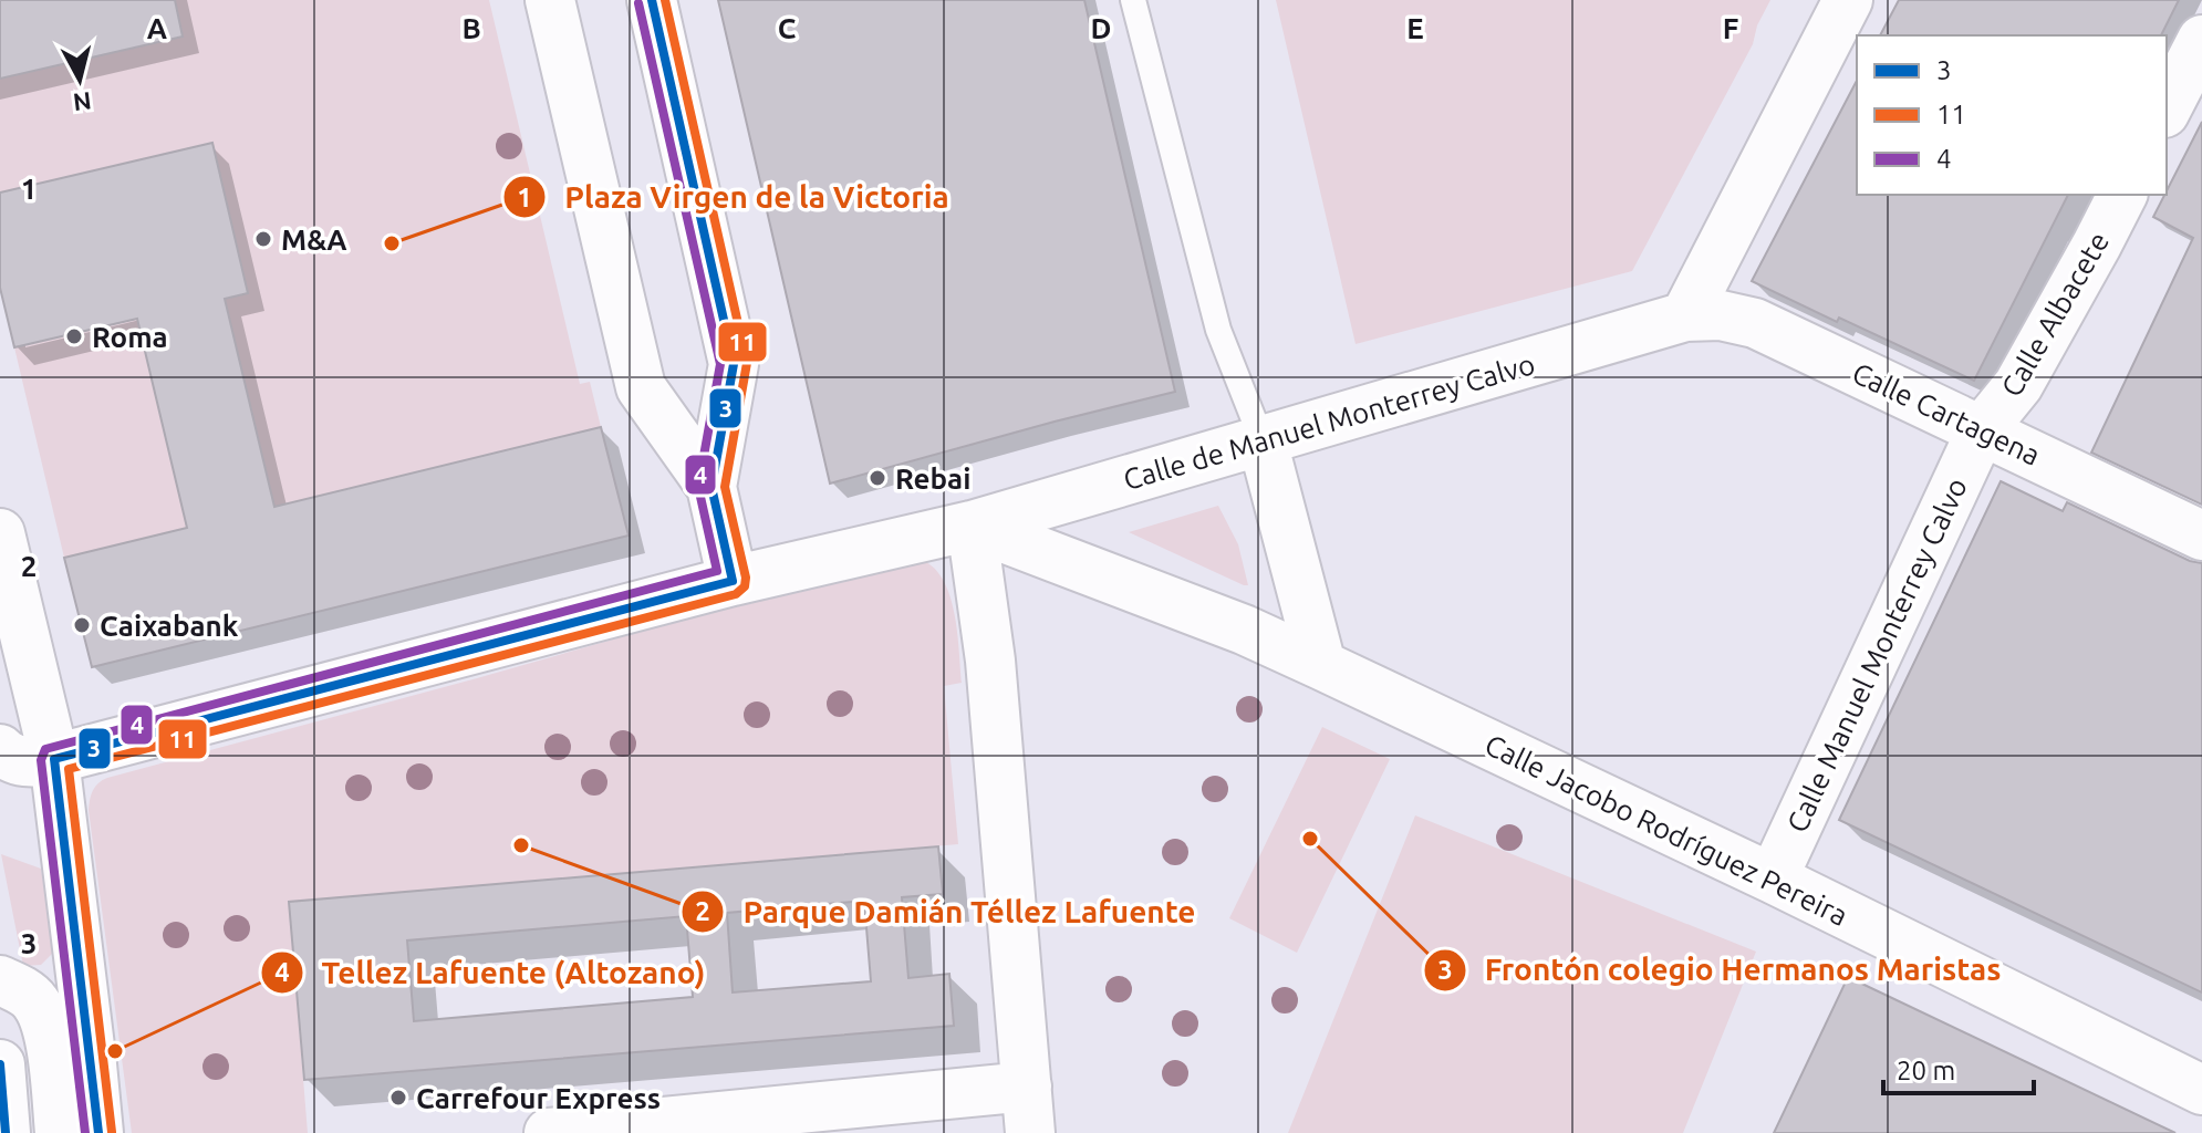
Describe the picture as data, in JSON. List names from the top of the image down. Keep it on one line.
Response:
{"streets":{"street":["Calle Albacete","Calle Cartagena","Calle de Manuel Monterrey Calvo","Calle Manuel Monterrey Calvo","Calle Jacobo Rodríguez Pereira"]},"crossings":[["Calle Albacete","Calle Cartagena"],["Calle Albacete","Calle Manuel Monterrey Calvo"],["Calle Cartagena","Calle de Manuel Monterrey Calvo"],["Calle Cartagena","Calle Manuel Monterrey Calvo"],["Calle de Manuel Monterrey Calvo","Calle Jacobo Rodríguez Pereira"],["Calle Manuel Monterrey Calvo","Calle Jacobo Rodríguez Pereira"]],"places":["M&A","Plaza Virgen de la Victoria","Roma","Rebai","Caixabank","Frontón colegio Hermanos Maristas","Parque Damián Téllez Lafuente","Tellez Lafuente (Altozano)","Carrefour Express"],"lines":["transit line 3","transit line 11","transit line 4"],"legend":["3","11","4"],"scale_bar":"20 m","north":"bottom","grid":{"columns":["A","B","C","D","E","F"],"rows":["1","2","3"]}}
